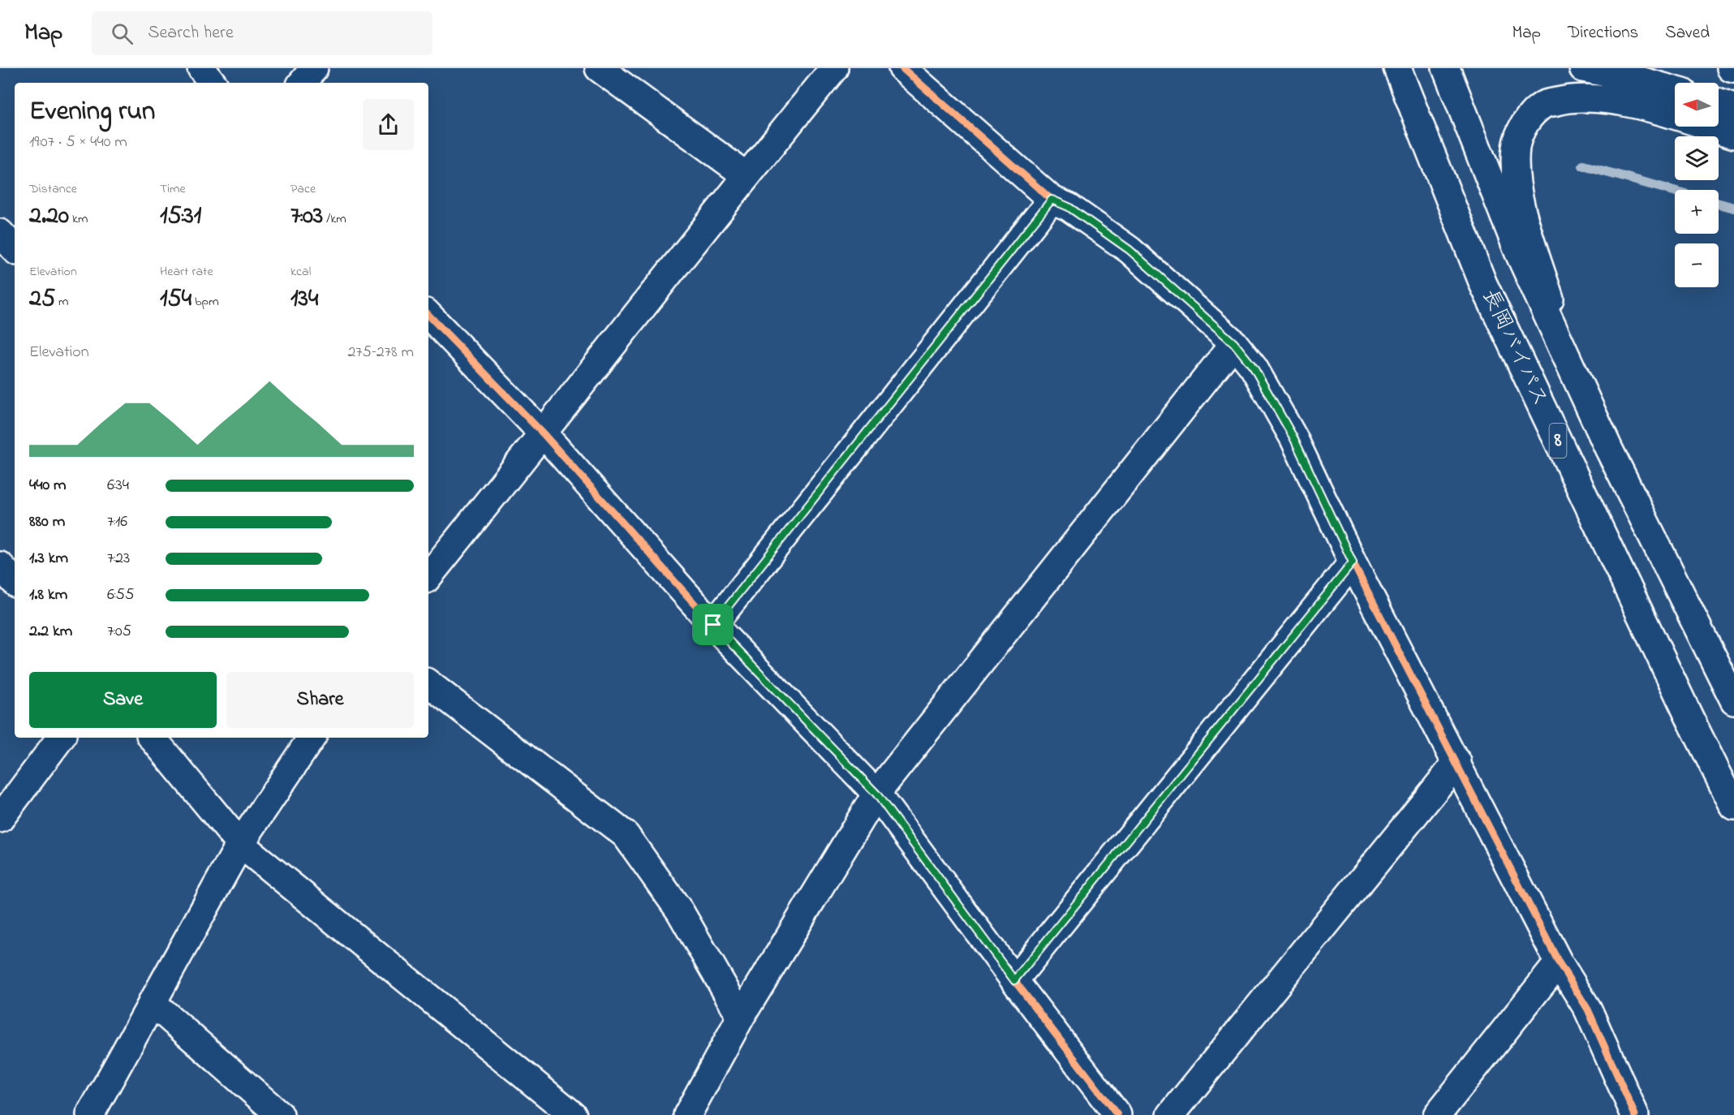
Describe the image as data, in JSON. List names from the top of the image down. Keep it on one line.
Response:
{"streets":{"main road":["長岡バイパス","8"]},"north":"left","page":{"header":"Map","search":"Search here","nav":["Map","Directions","Saved"],"map_buttons":["+","−"],"heading":["Evening run","19:07 · 5 × 440 m"],"stats":[["Distance","2.20 km"],["Time","15:31"],["Pace","7:03 /km"],["Elevation","25 m"],["Heart rate","154 bpm"],["kcal","134"]],"chart":["Elevation","275–278 m"],"list":[{"name":"440 m","note":"6:34"},{"name":"880 m","note":"7:16"},{"name":"1.3 km","note":"7:23"},{"name":"1.8 km","note":"6:55"},{"name":"2.2 km","note":"7:05"}],"buttons":["Save","Share"]}}
